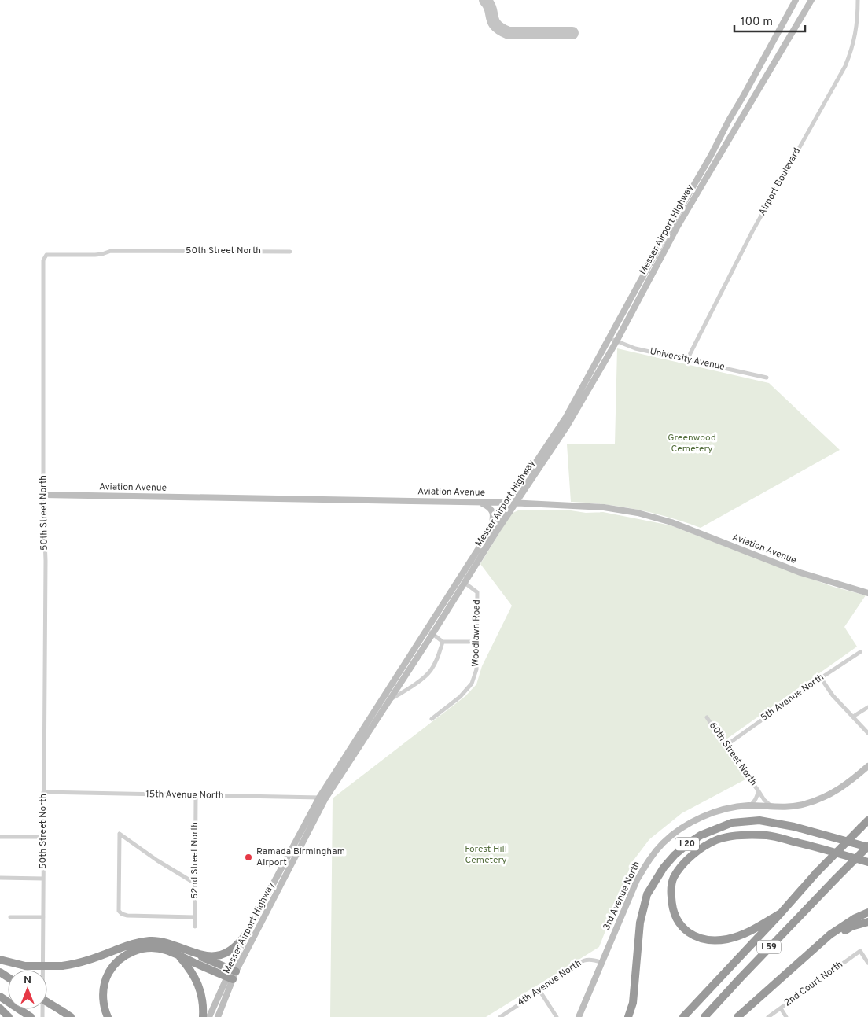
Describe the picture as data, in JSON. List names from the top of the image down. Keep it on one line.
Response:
{"streets":{"highway":["I 20","I 59"],"main road":["Messer Airport Highway","Aviation Avenue","3rd Avenue North"],"street":["Airport Boulevard","50th Street North","University Avenue","Woodlawn Road","5th Avenue North","60th Street North","15th Avenue North","52nd Street North","4th Avenue North","2nd Court North"]},"crossings":[["Airport Boulevard","University Avenue"],["Messer Airport Highway","University Avenue"],["Messer Airport Highway","Aviation Avenue"],["Messer Airport Highway","Woodlawn Road"],["Messer Airport Highway","15th Avenue North"],["50th Street North","Aviation Avenue"],["50th Street North","15th Avenue North"],["5th Avenue North","60th Street North"],["60th Street North","3rd Avenue North"],["15th Avenue North","52nd Street North"],["I 20","I 59"],["3rd Avenue North","4th Avenue North"]],"parks":["Greenwood Cemetery","Forest Hill Cemetery"],"places":["Ramada Birmingham Airport"],"scale_bar":"100 m","north":"top"}
